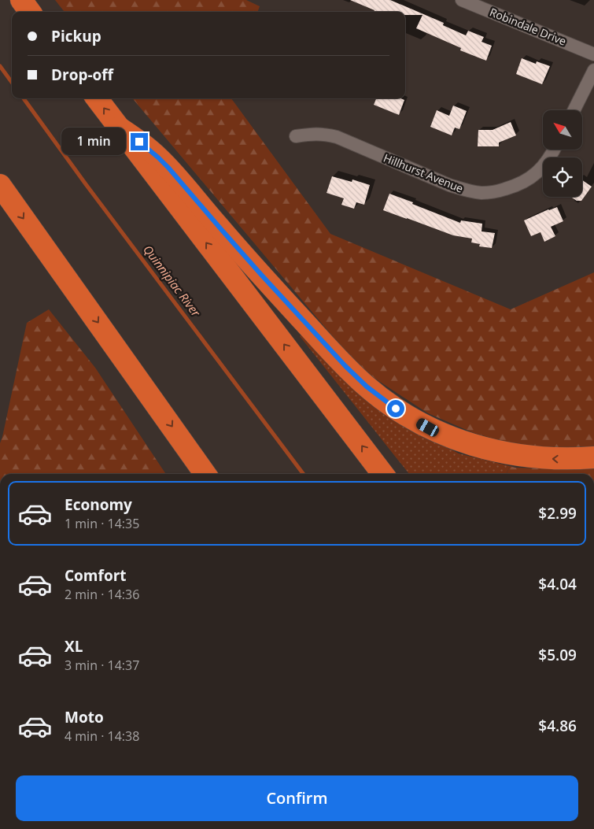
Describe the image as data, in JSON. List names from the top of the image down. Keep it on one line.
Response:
{"streets":{"street":["Robindale Drive","Hillhurst Avenue"]},"water":["Quinnipiac River"],"north":"top left","page":{"banner":["Pickup","Drop-off"],"bubble":"1 min","list":[{"name":"Economy","note":"1 min · 14:35","value":"$2.99"},{"name":"Comfort","note":"2 min · 14:36","value":"$4.04"},{"name":"XL","note":"3 min · 14:37","value":"$5.09"},{"name":"Moto","note":"4 min · 14:38","value":"$4.86"}],"buttons":"Confirm"}}
